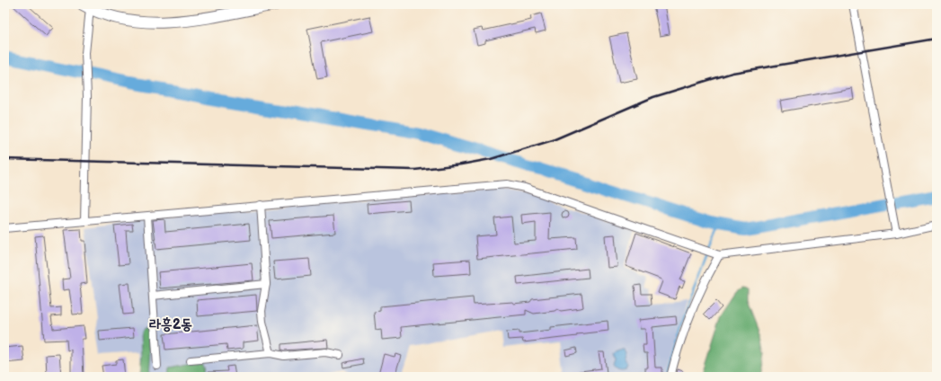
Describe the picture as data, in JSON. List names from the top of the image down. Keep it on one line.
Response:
{"districts":["라흥2동"]}
